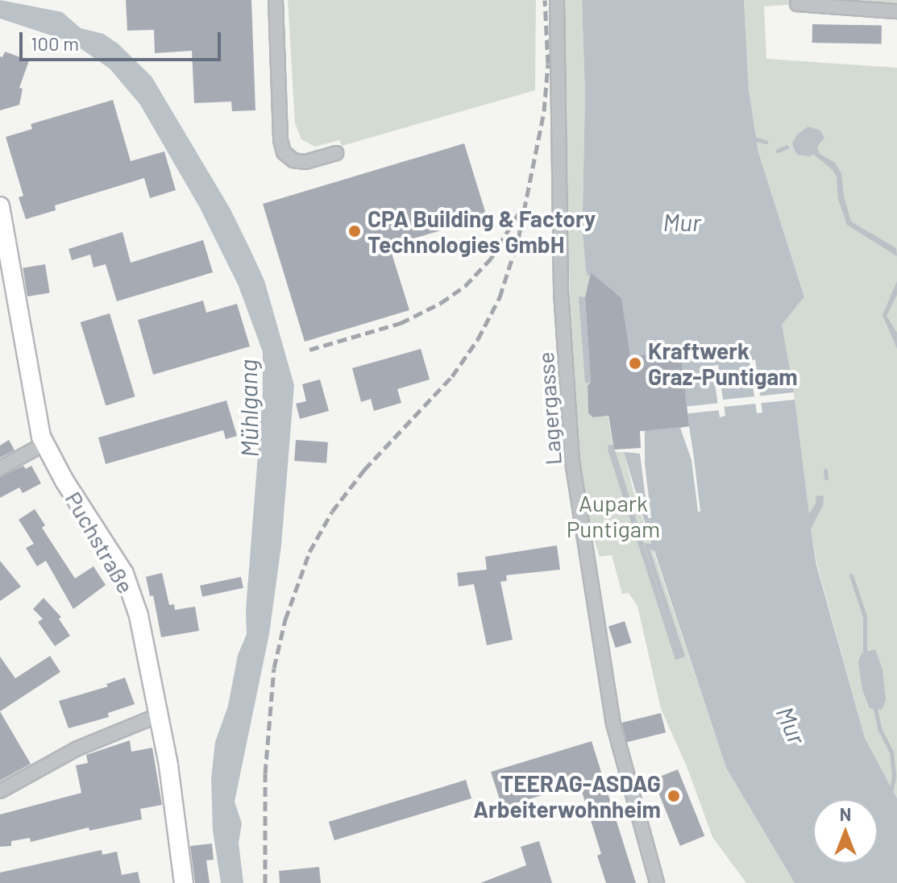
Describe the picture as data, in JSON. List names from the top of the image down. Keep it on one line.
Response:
{"streets":{"main road":["Puchstraße"],"street":["Lagergasse"]},"water":["Mur","Mühlgang"],"parks":["Aupark Puntigam"],"places":["CPA Building & Factory Technologies GmbH","Kraftwerk Graz-Puntigam","TEERAG-ASDAG Arbeiterwohnheim"],"scale_bar":"100 m","north":"top"}
